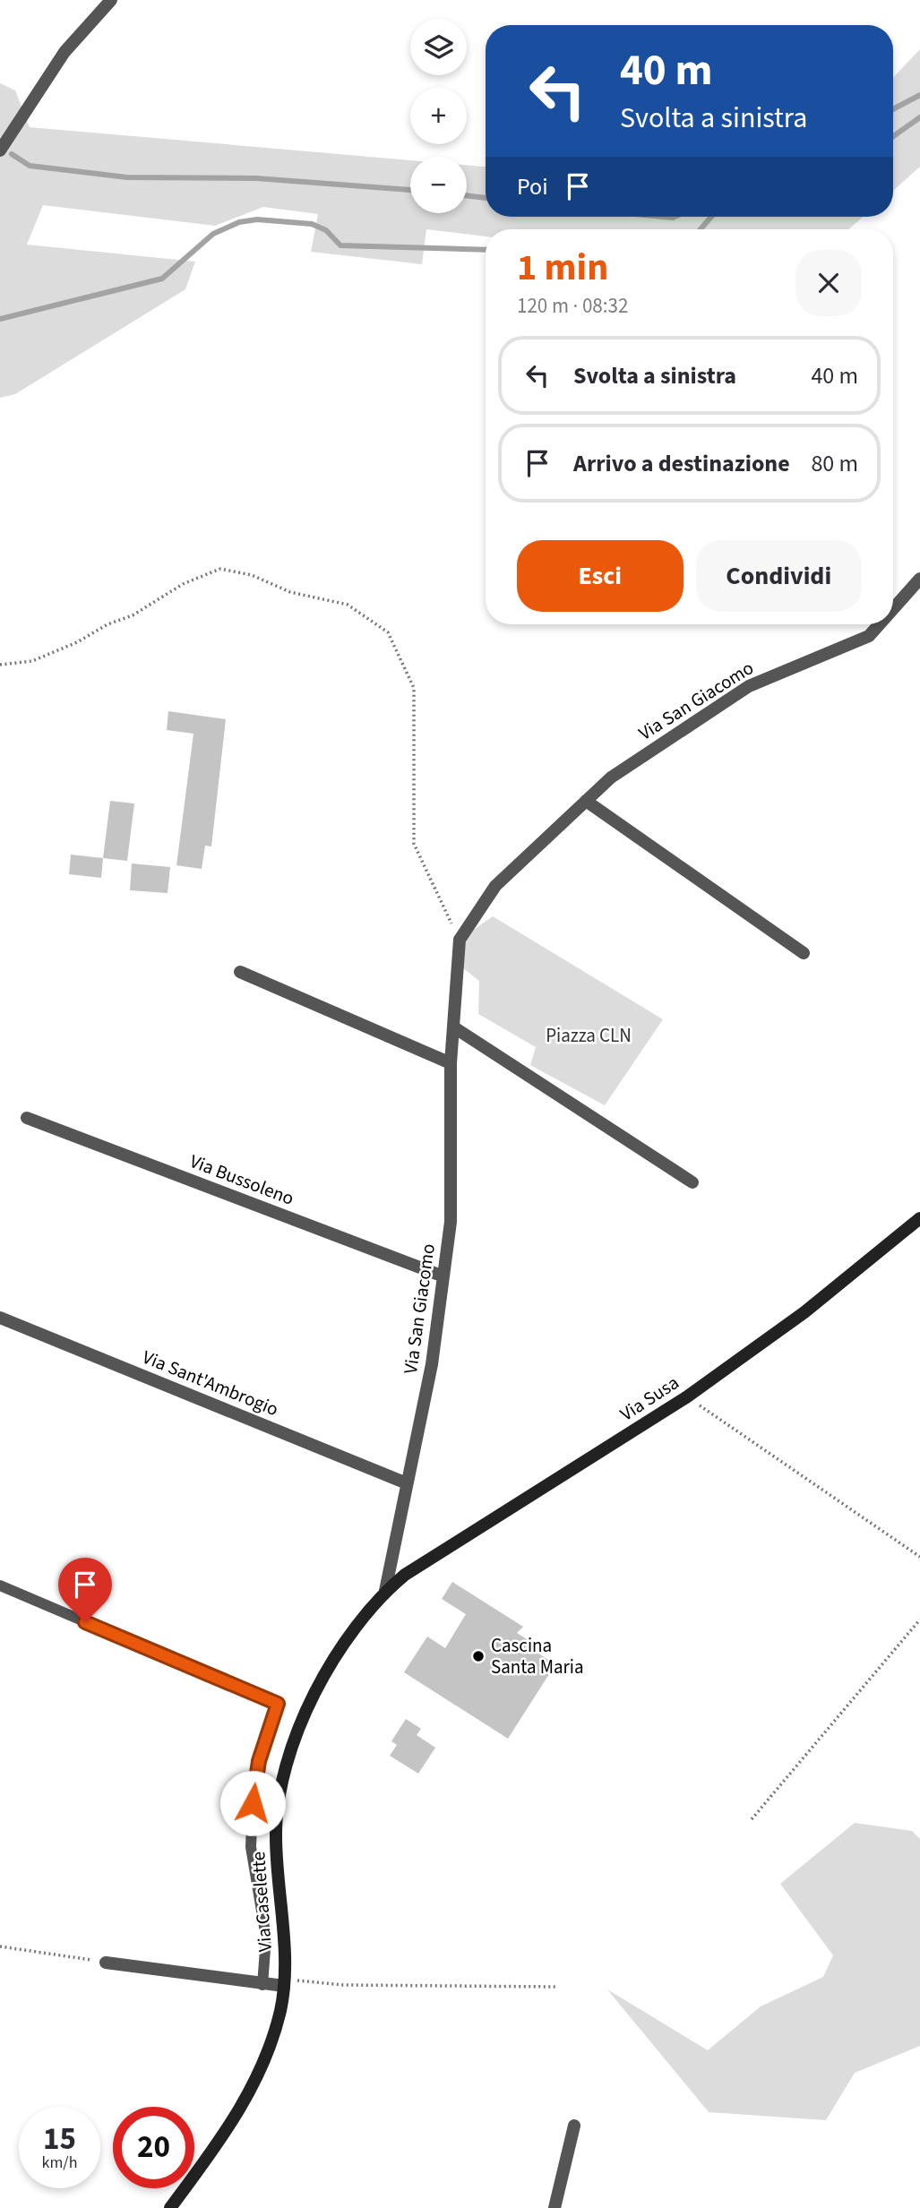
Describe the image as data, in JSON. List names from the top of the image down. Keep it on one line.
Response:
{"streets":{"main road":["Via Susa","Via Caselette"],"street":["Via San Giacomo","Via Bussoleno","Via Sant'Ambrogio"]},"crossings":[["Via San Giacomo","Via Bussoleno"],["Via San Giacomo","Via Sant'Ambrogio"],["Via San Giacomo","Via Susa"],["Via San Giacomo","Via Caselette"],["Via Susa","Via Caselette"]],"parks":["Piazza CLN"],"places":["Cascina Santa Maria"],"page":{"map_buttons":["+","−"],"turn":["40 m","Svolta a sinistra"],"then":"Poi","heading":["1 min","120 m · 08:32"],"list":[{"name":"Svolta a sinistra","value":"40 m"},{"name":"Arrivo a destinazione","value":"80 m"}],"buttons":["Esci","Condividi"],"speed":"15 km/h","limit":"20"}}
